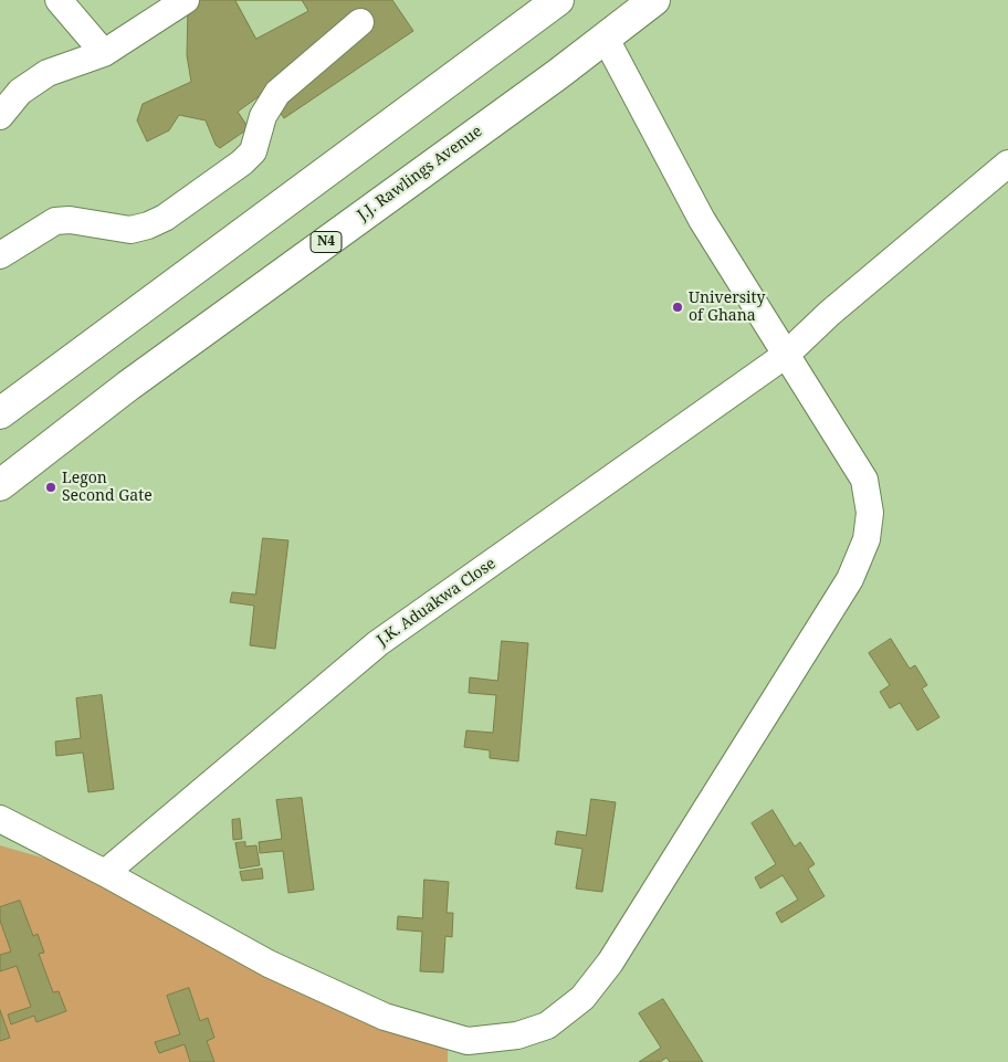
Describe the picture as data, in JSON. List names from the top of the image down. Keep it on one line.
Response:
{"streets":{"highway":["J.J. Rawlings Avenue","N4"],"street":["J.K. Aduakwa Close"]},"places":["University of Ghana","Legon Second Gate"]}
